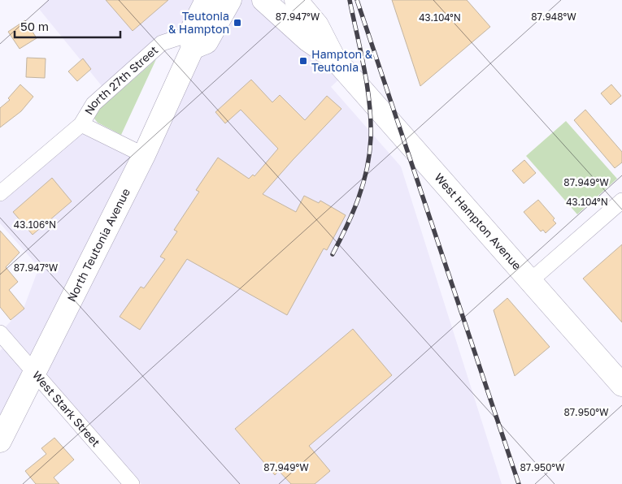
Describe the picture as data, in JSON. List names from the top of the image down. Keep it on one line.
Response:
{"streets":{"main road":["West Hampton Avenue","North Teutonia Avenue"],"street":["North 27th Street","West Stark Street"]},"crossings":[["North 27th Street","North Teutonia Avenue"],["North Teutonia Avenue","West Stark Street"]],"places":{"transit":["Teutonia & Hampton","Hampton & Teutonia"]},"scale_bar":"50 m","coordinates":["87.947°W","87.948°W","43.104°N","87.949°W","43.106°N","87.950°W"]}
